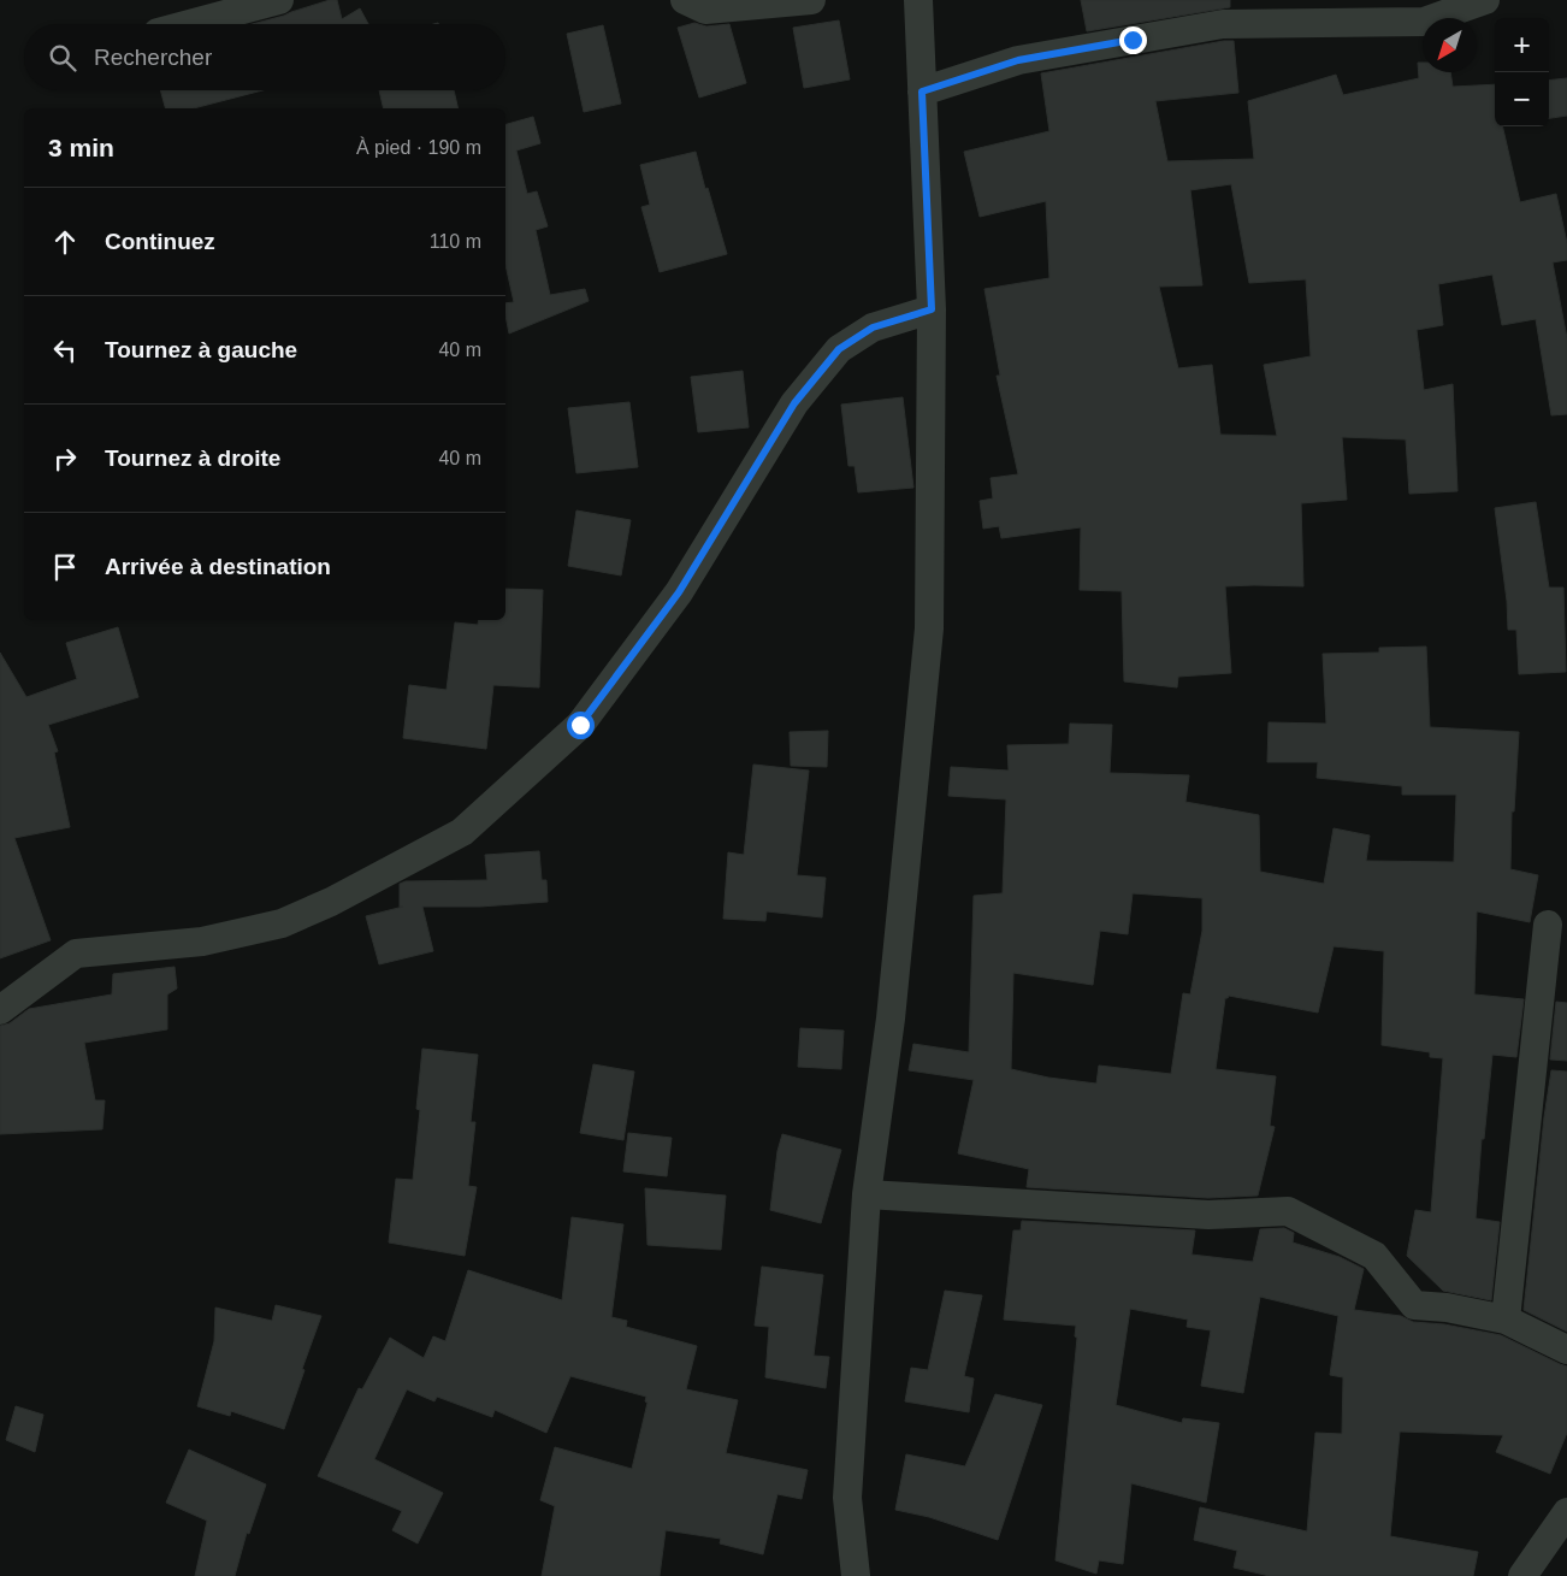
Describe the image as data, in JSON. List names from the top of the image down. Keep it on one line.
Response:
{"north":"bottom left","page":{"map_buttons":["+","−"],"search":"Rechercher","heading":["3 min","À pied · 190 m"],"list":[["Continuez","110 m"],["Tournez à gauche","40 m"],["Tournez à droite","40 m"],"Arrivée à destination"]}}
